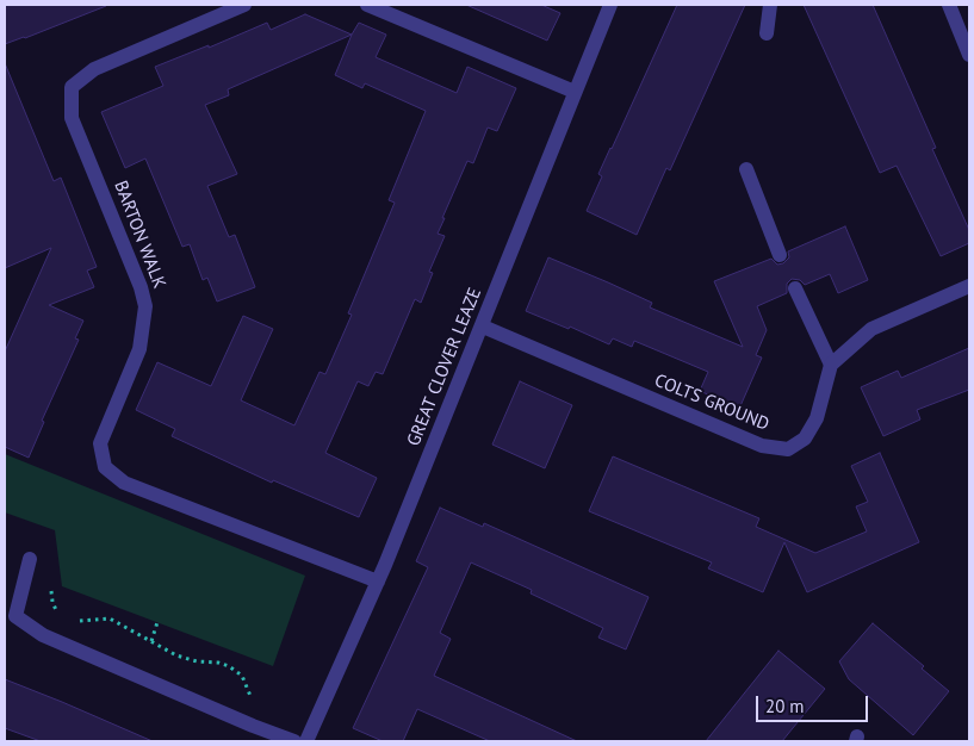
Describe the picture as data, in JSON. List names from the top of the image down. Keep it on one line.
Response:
{"streets":{"street":["BARTON WALK","GREAT CLOVER LEAZE","COLTS GROUND"]},"crossings":[["BARTON WALK","GREAT CLOVER LEAZE"],["GREAT CLOVER LEAZE","COLTS GROUND"]],"scale_bar":"20 m"}
